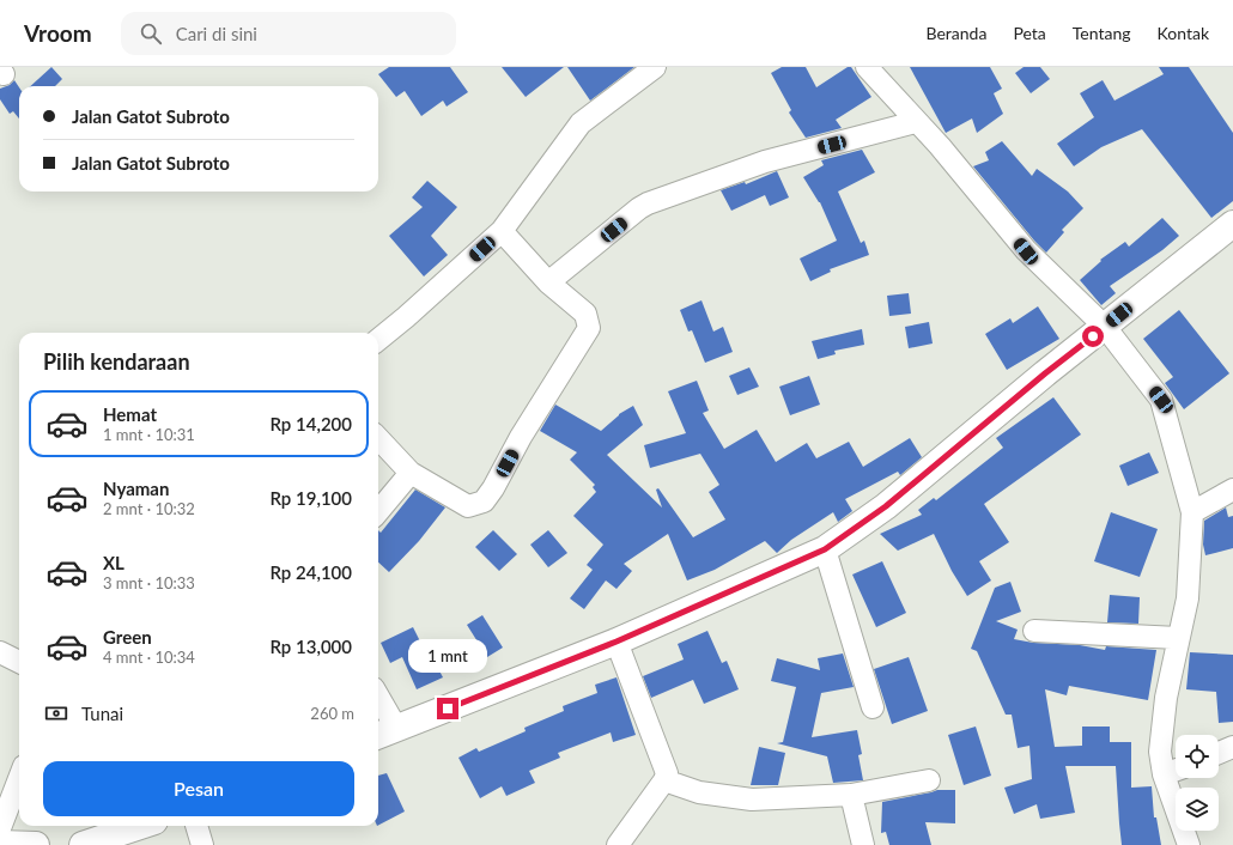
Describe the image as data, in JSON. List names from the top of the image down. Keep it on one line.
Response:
{"page":{"header":"Vroom","search":"Cari di sini","nav":["Beranda","Peta","Tentang","Kontak"],"banner":["Jalan Gatot Subroto","Jalan Gatot Subroto"],"heading":"Pilih kendaraan","list":[{"name":"Hemat","note":"1 mnt · 10:31","value":"Rp 14,200"},{"name":"Nyaman","note":"2 mnt · 10:32","value":"Rp 19,100"},{"name":"XL","note":"3 mnt · 10:33","value":"Rp 24,100"},{"name":"Green","note":"4 mnt · 10:34","value":"Rp 13,000"}],"bubble":"1 mnt","pay":["Tunai","260 m"],"buttons":"Pesan"}}
